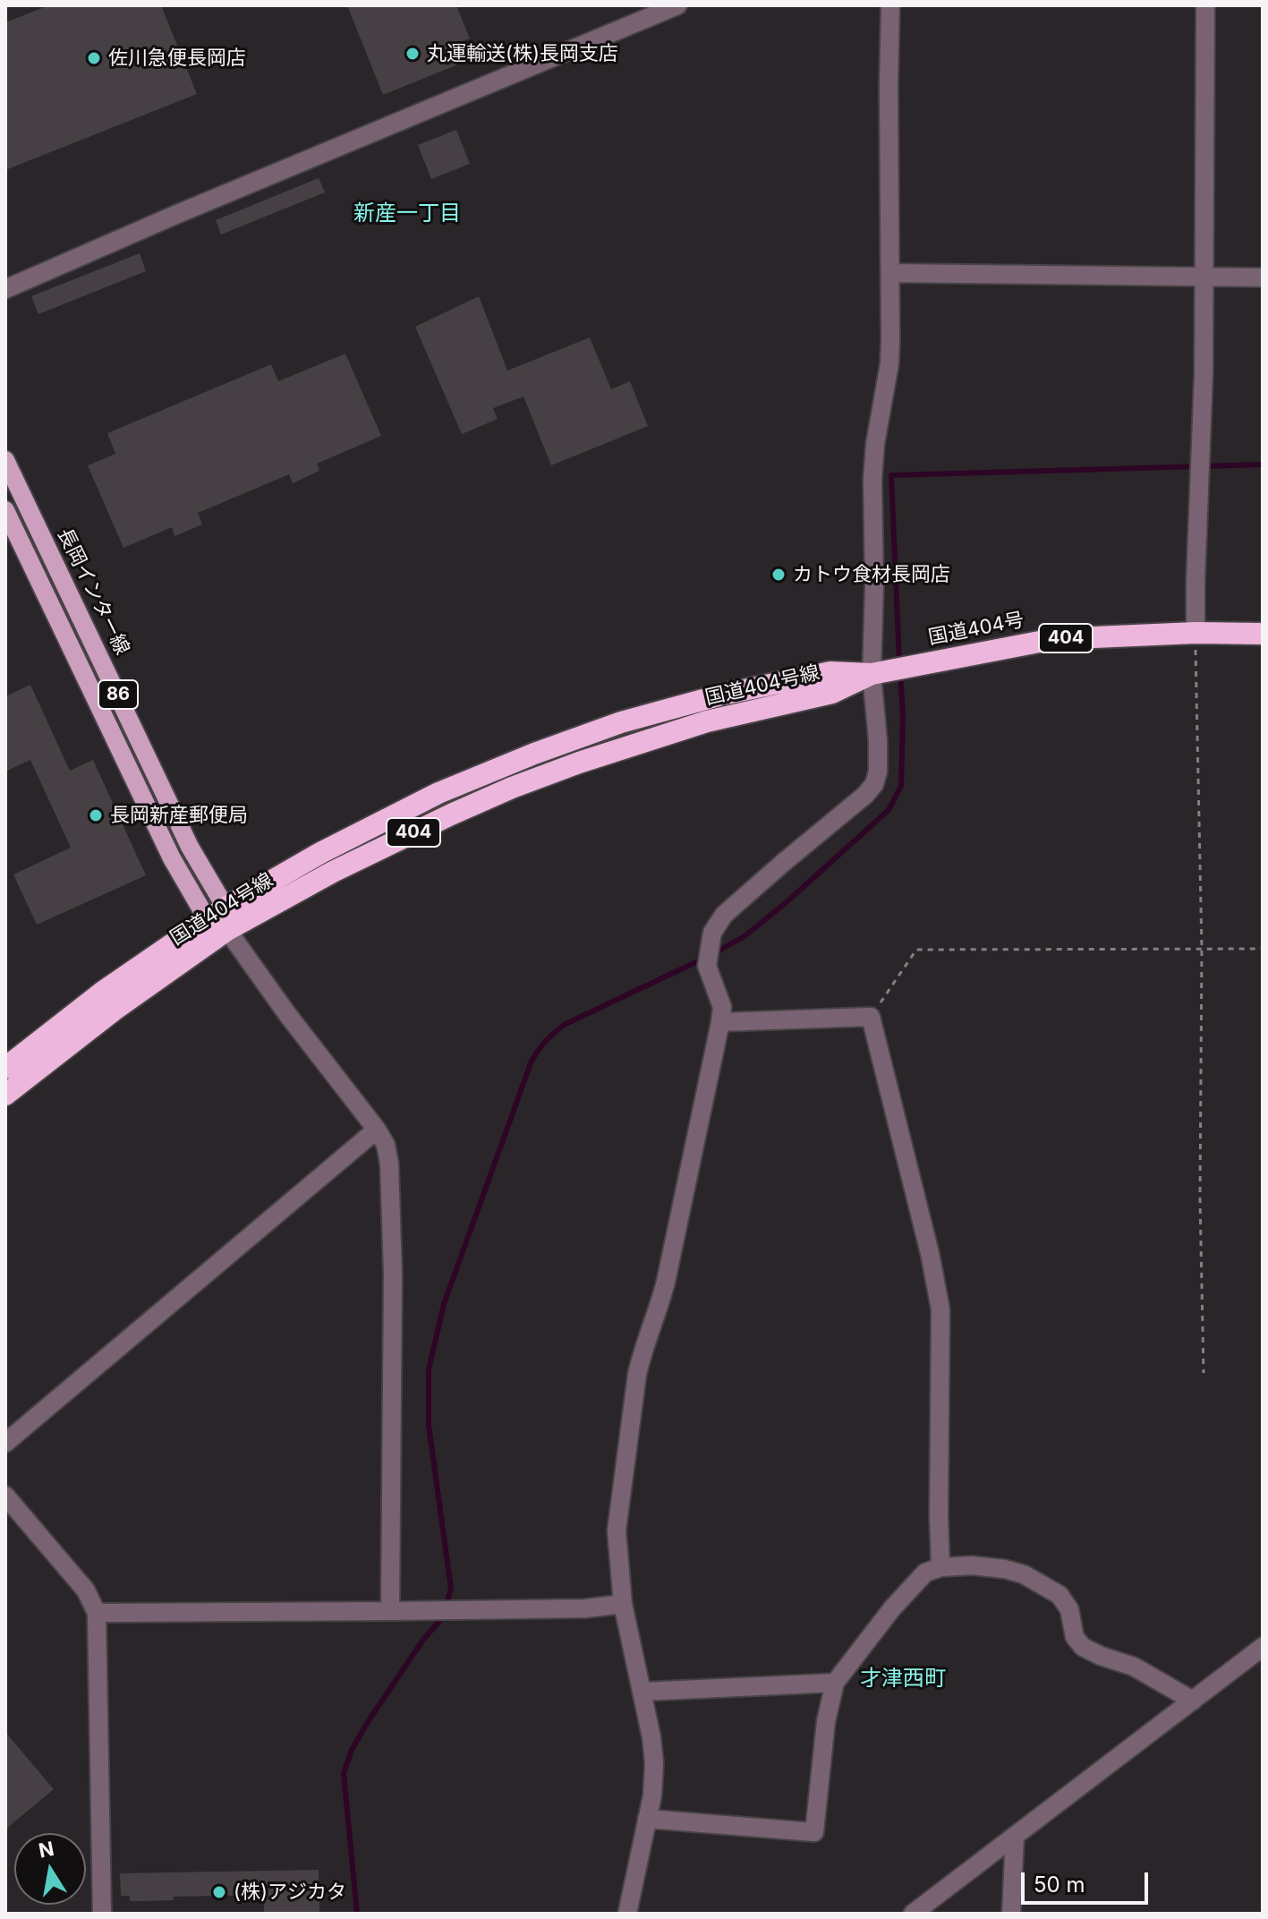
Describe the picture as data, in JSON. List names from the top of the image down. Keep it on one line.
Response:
{"streets":{"highway":["国道404号","404","国道404号線"],"main road":["長岡インター線","86"]},"crossings":[["長岡インター線","国道404号線"],["長岡インター線","86"],["国道404号","国道404号線"],["国道404号線","86"]],"districts":["新産一丁目","才津西町"],"places":["丸運輸送(株)長岡支店","佐川急便長岡店","カトウ食材長岡店","長岡新産郵便局","(株)アジカタ"],"scale_bar":"50 m","north":"top"}
